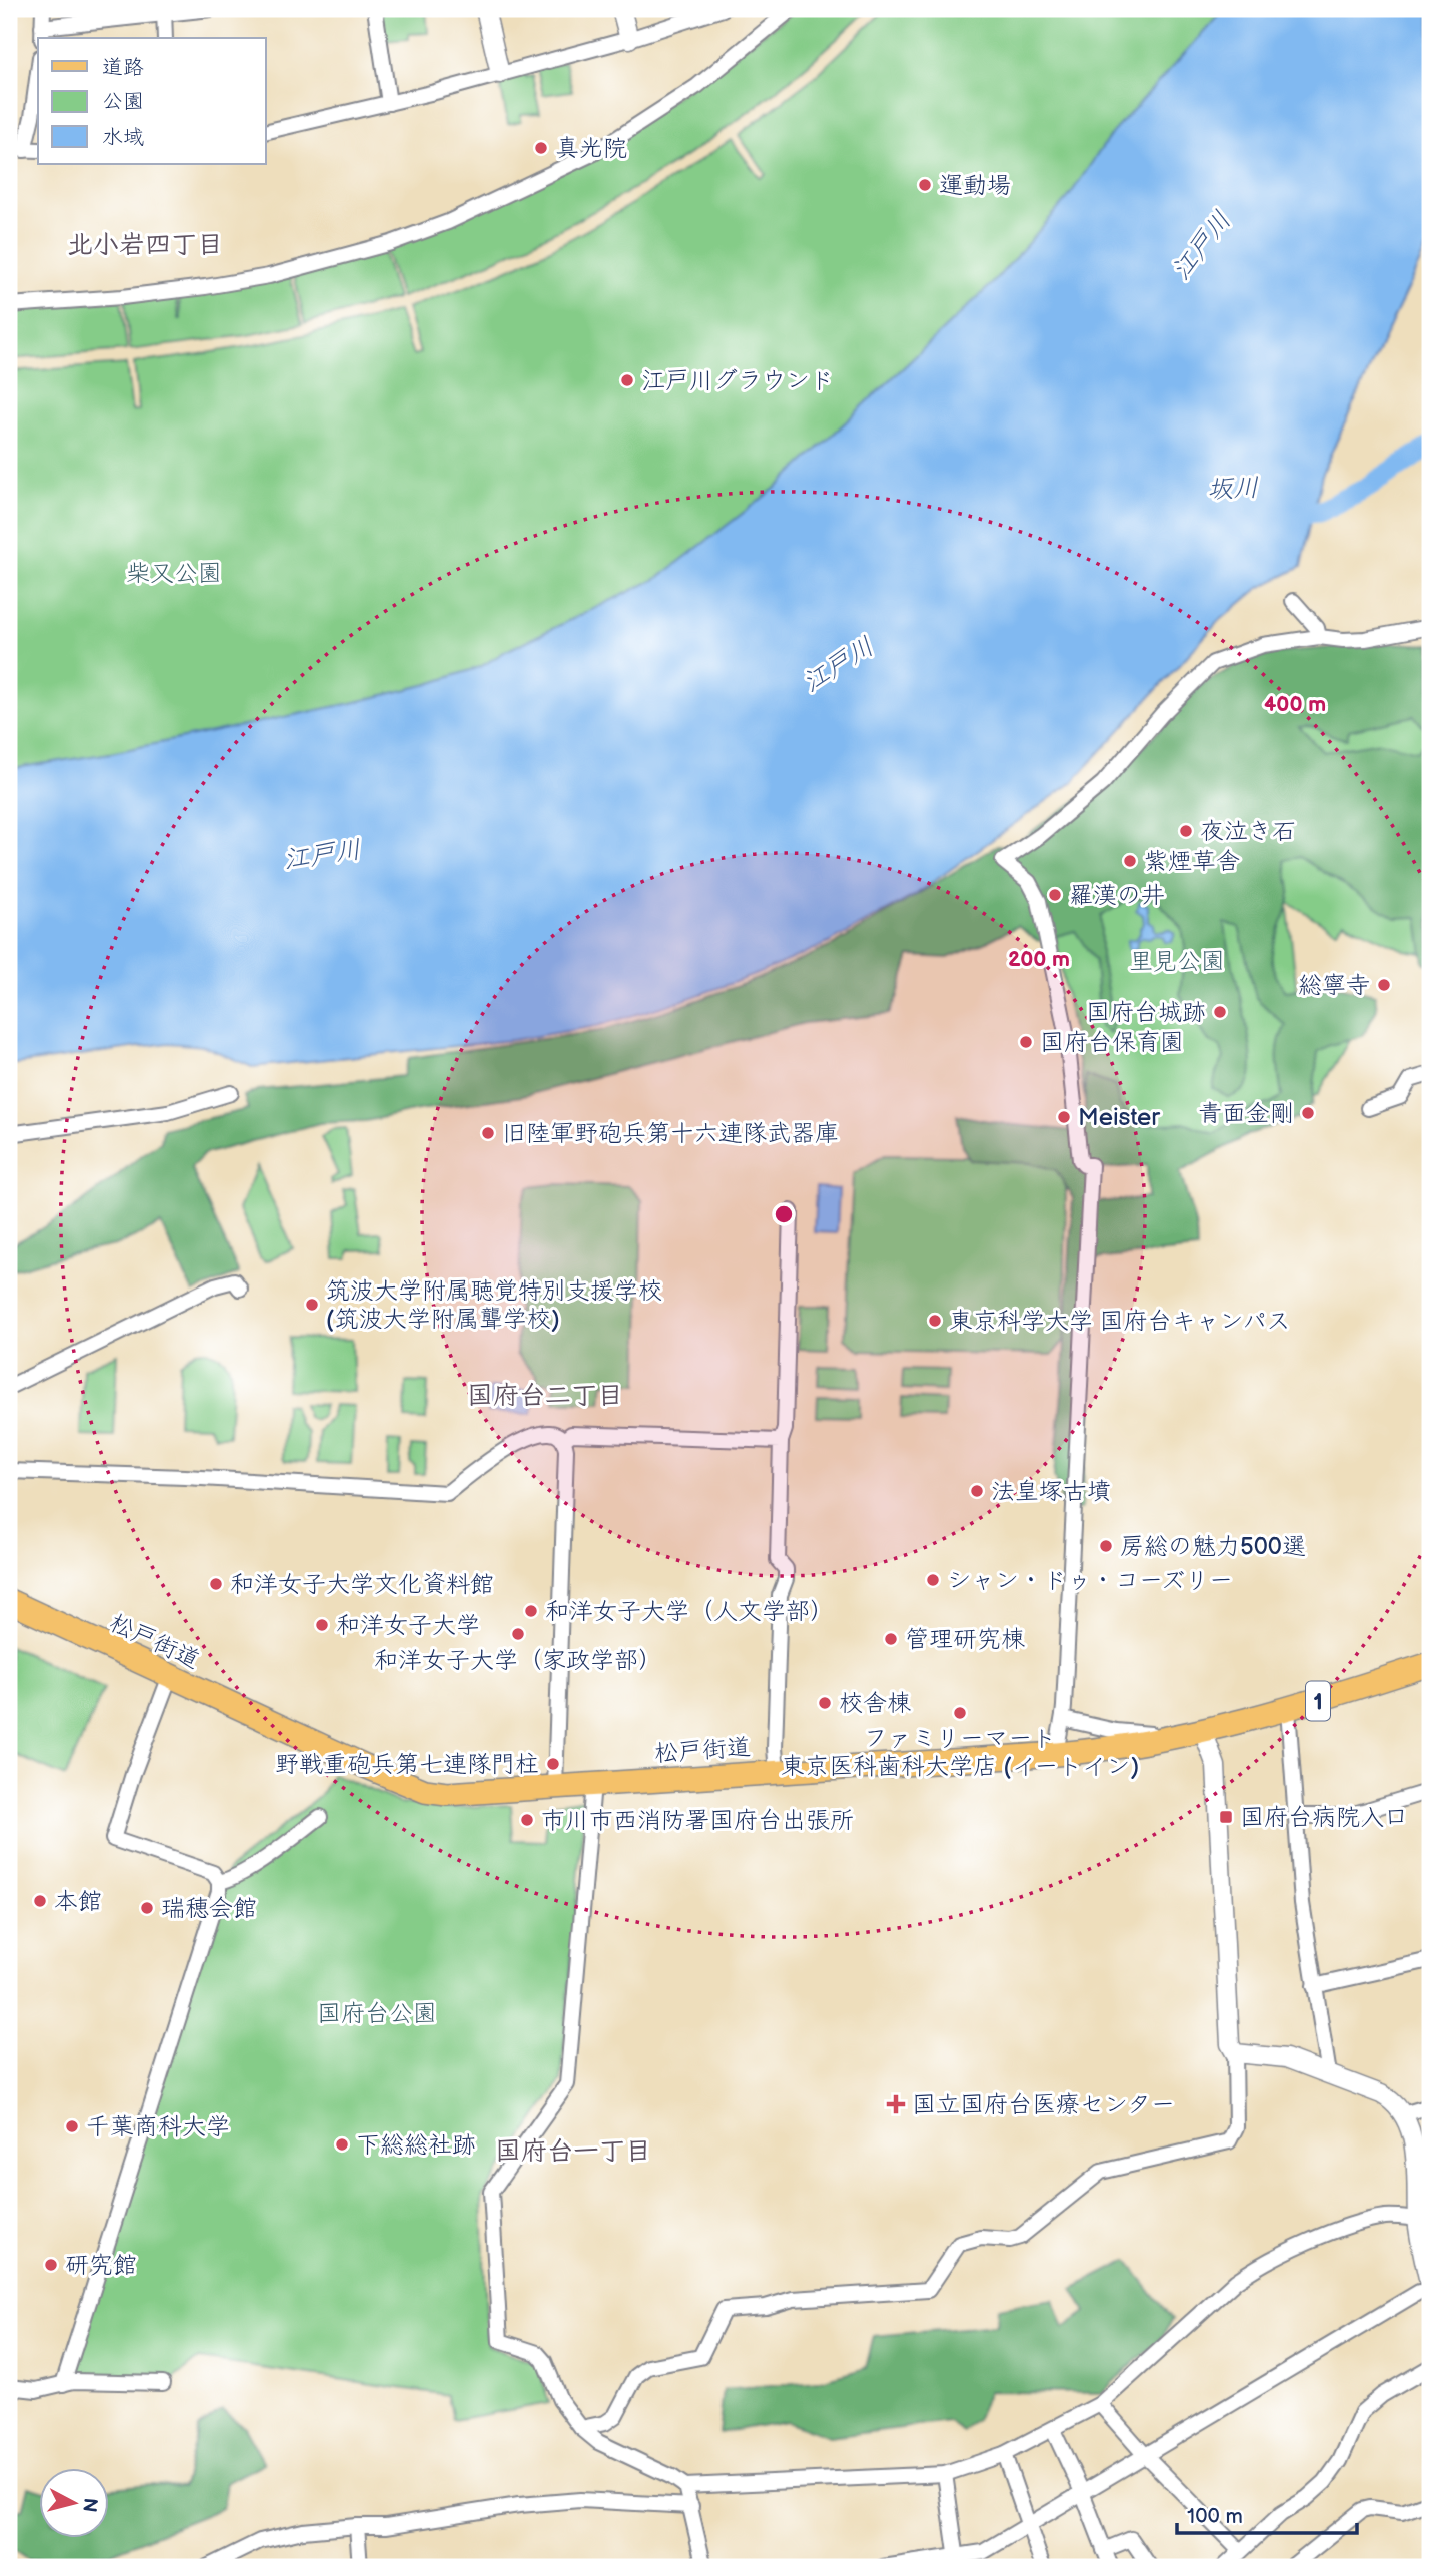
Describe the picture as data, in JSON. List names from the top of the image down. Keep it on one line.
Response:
{"streets":{"main road":["松戸街道","1"]},"districts":["北小岩四丁目","国府台二丁目","国府台一丁目"],"water":["江戸川","坂川"],"parks":["柴又公園","里見公園","国府台公園"],"places":{"other":["真光院","運動場","江戸川グラウンド","夜泣き石","紫煙草舎","羅漢の井","総寧寺","国府台城跡","国府台保育園","青面金剛","Meister","旧陸軍野砲兵第十六連隊武器庫","筑波大学附属聴覚特別支援学校 (筑波大学附属聾学校)","東京科学大学 国府台キャンパス","法皇塚古墳","房総の魅力500選","シャン・ドゥ・コーズリー","和洋女子大学文化資料館","和洋女子大学（人文学部）","和洋女子大学","和洋女子大学（家政学部）","管理研究棟","校舎棟","ファミリーマート 東京医科歯科大学店 (イートイン)","野戦重砲兵第七連隊門柱","市川市西消防署国府台出張所","本館","瑞穂会館","千葉商科大学","下総総社跡","研究館"],"transit":["国府台病院入口"],"health":["国立国府台医療センター"]},"legend":["道路","公園","水域"],"scale_bar":"100 m","north":"right","rings":["400 m","200 m"]}
